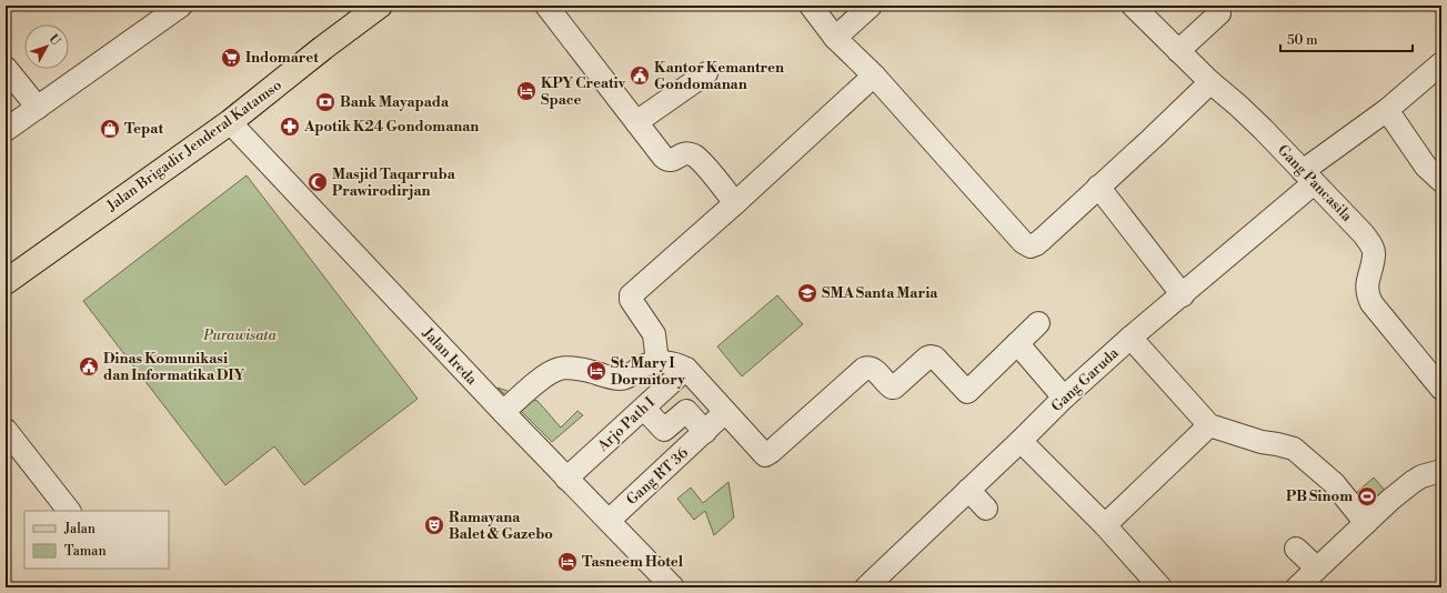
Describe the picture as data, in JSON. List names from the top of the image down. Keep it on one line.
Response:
{"streets":{"main road":["Jalan Brigadir Jenderal Katamso"],"street":["Gang Pancasila","Jalan Ireda","Gang Garuda","Arjo Path I","Gang RT 36"]},"crossings":[["Jalan Brigadir Jenderal Katamso","Jalan Ireda"],["Gang Pancasila","Gang Garuda"],["Jalan Ireda","Arjo Path I"],["Jalan Ireda","Gang RT 36"],["Arjo Path I","Gang RT 36"]],"parks":["Purawisata"],"places":{"supermarket":["Indomaret"],"public building":["Kantor Kemantren Gondomanan","Dinas Komunikasi dan Informatika DIY"],"hotel":["KPY Creativ Space","St. Mary I Dormitory","Tasneem Hotel"],"bank":["Bank Mayapada"],"pharmacy":["Apotik K24 Gondomanan"],"shop":["Tepat"],"mosque":["Masjid Taqarruba Prawirodirjan"],"school or university":["SMA Santa Maria"],"sports":["PB Sinom"],"theatre":["Ramayana Balet & Gazebo"]},"legend":["Jalan","Taman"],"scale_bar":"50 m","north":"top right"}
